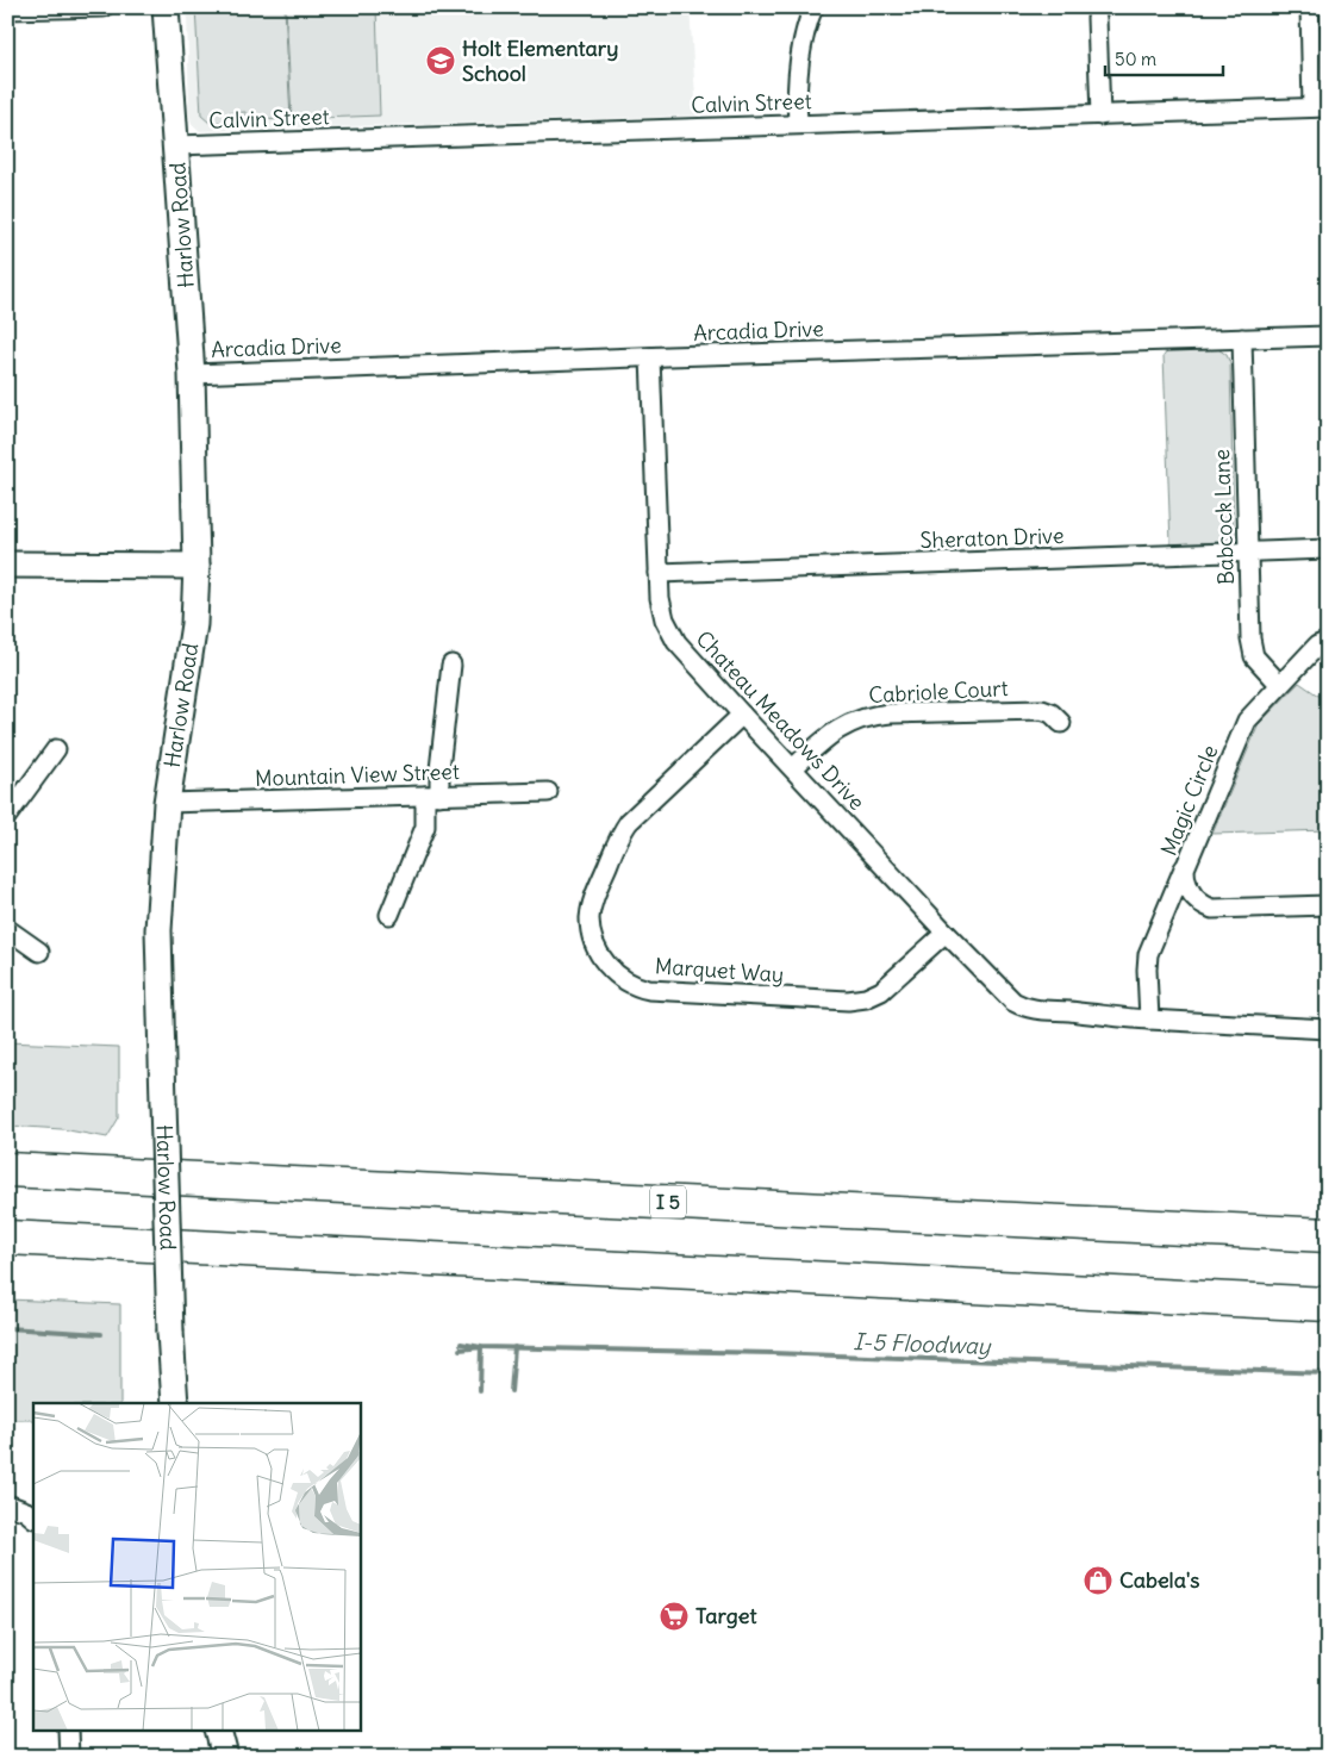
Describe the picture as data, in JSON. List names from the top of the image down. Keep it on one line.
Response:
{"streets":{"highway":["I 5"],"main road":["Harlow Road"],"street":["Calvin Street","Arcadia Drive","Babcock Lane","Sheraton Drive","Cabriole Court","Chateau Meadows Drive","Mountain View Street","Magic Circle","Marquet Way"]},"crossings":[["Calvin Street","Harlow Road"],["Harlow Road","Arcadia Drive"],["Harlow Road","Mountain View Street"],["Arcadia Drive","Babcock Lane"],["Arcadia Drive","Chateau Meadows Drive"],["Babcock Lane","Sheraton Drive"],["Babcock Lane","Magic Circle"],["Sheraton Drive","Chateau Meadows Drive"],["Cabriole Court","Chateau Meadows Drive"],["Chateau Meadows Drive","Marquet Way"]],"water":["I-5 Floodway"],"places":{"school or university":["Holt Elementary School"],"shop":["Cabela's"],"supermarket":["Target"]},"scale_bar":"50 m"}
